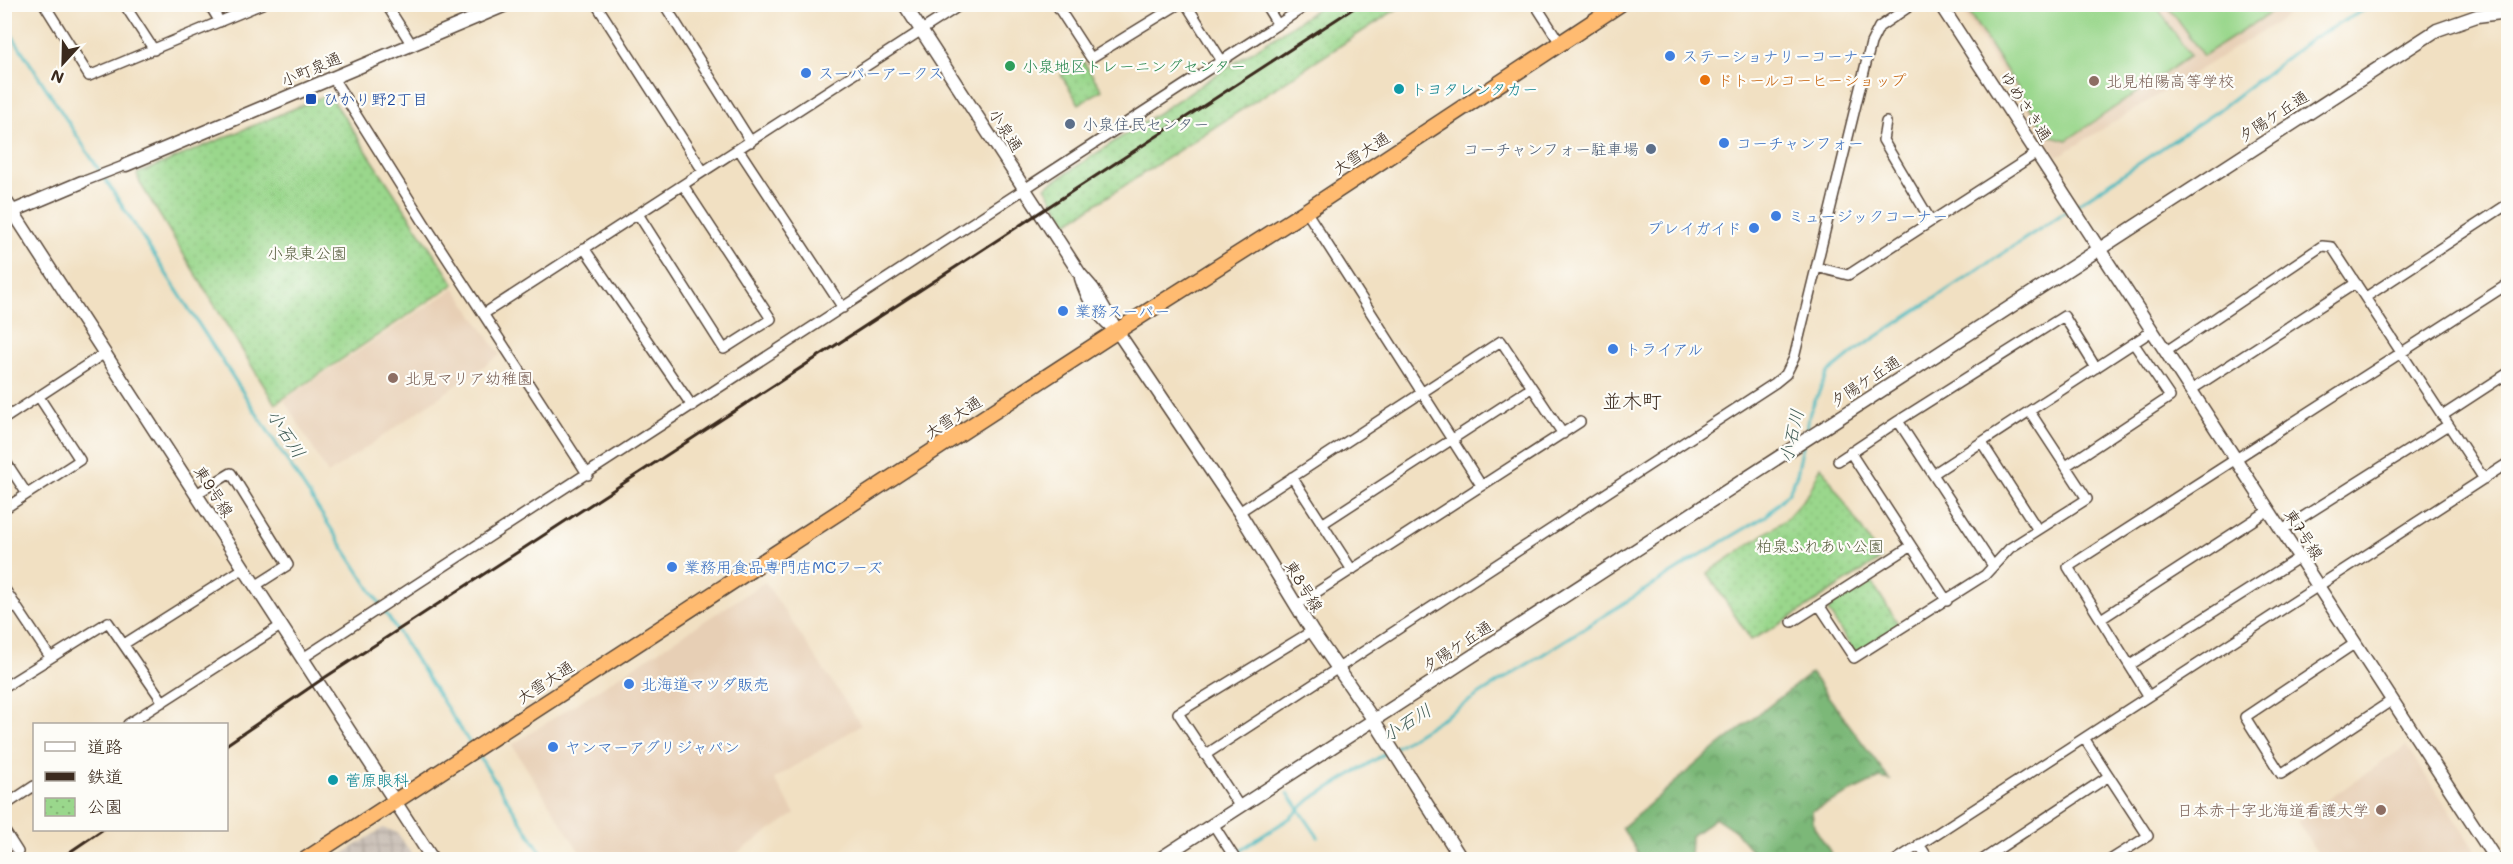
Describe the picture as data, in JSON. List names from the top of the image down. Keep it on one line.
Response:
{"streets":{"highway":["大雪大通"],"street":["小町泉通","ゆめさき通","夕陽ケ丘通","小泉通","東9号線","東7号線","東8号線"]},"crossings":[["ゆめさき通","東7号線"],["夕陽ケ丘通","東7号線"],["夕陽ケ丘通","東8号線"],["小泉通","大雪大通"],["小泉通","東8号線"],["大雪大通","東9号線"],["大雪大通","東8号線"]],"districts":["並木町"],"water":["小石川"],"parks":["小泉東公園","柏泉ふれあい公園"],"places":{"other":["ステーショナリーコーナー","小泉地区トレーニングセンター","スーパーアークス","ドトールコーヒーショップ","北見柏陽高等学校","トヨタレンタカー","小泉住民センター","コーチャンフォー","コーチャンフォー駐車場","ミュージックコーナー","プレイガイド","業務スーパー","トライアル","北見マリア幼稚園","業務用食品専門店MCフーズ","北海道マツダ販売","ヤンマーアグリジャパン","菅原眼科","日本赤十字北海道看護大学"],"transit":["ひかり野2丁目"]},"legend":["道路","鉄道","公園"],"north":"bottom"}
